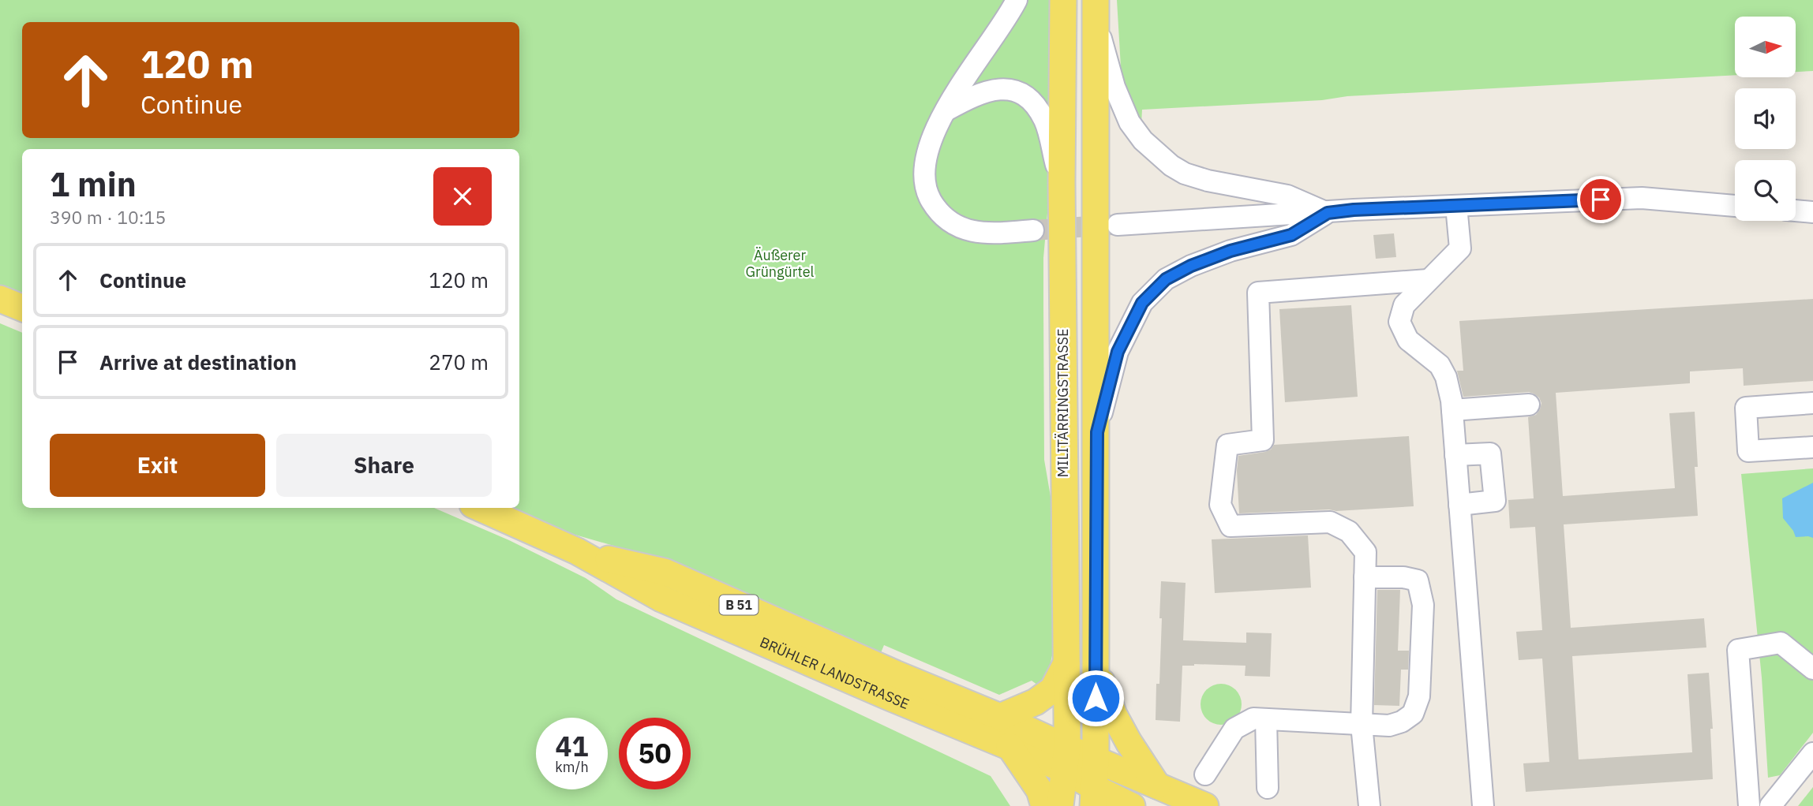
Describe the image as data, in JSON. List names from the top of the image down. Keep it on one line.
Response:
{"streets":{"main road":["MILITÄRRINGSTRASSE","B 51","BRÜHLER LANDSTRASSE"]},"crossings":[["MILITÄRRINGSTRASSE","BRÜHLER LANDSTRASSE"]],"parks":["Äußerer Grüngürtel"],"north":"right","page":{"turn":["120 m","Continue"],"heading":["1 min","390 m · 10:15"],"list":[{"name":"Continue","value":"120 m"},{"name":"Arrive at destination","value":"270 m"}],"buttons":["Exit","Share"],"speed":"41 km/h","limit":"50"}}
